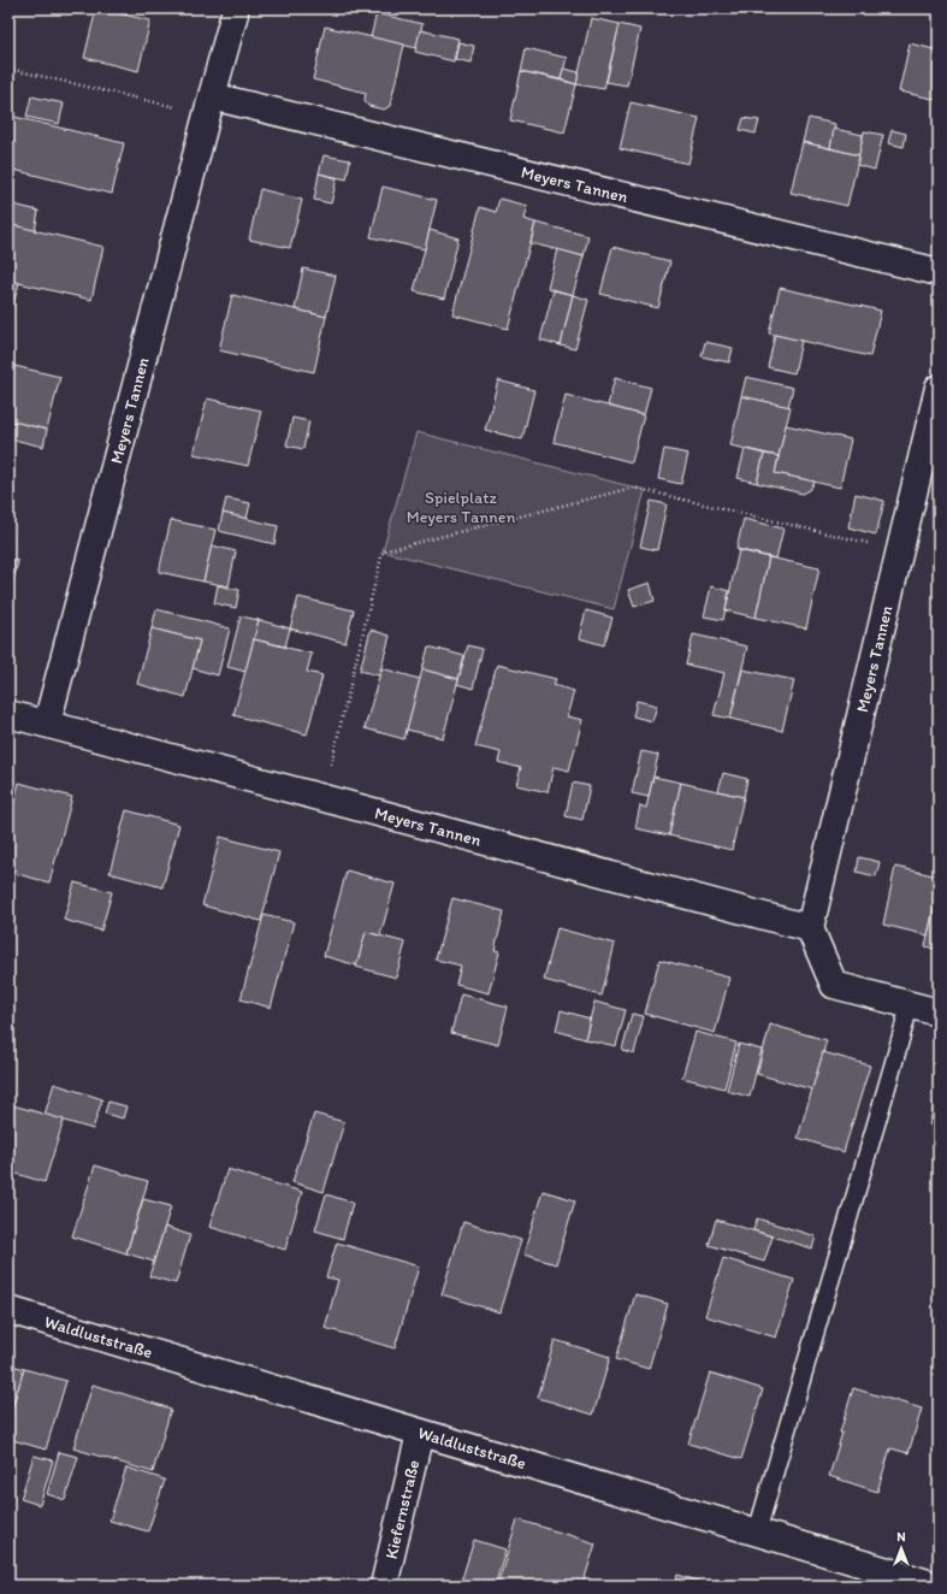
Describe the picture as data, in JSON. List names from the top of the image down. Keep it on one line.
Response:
{"streets":{"street":["Meyers Tannen","Waldluststraße","Kiefernstraße"]},"crossings":[["Waldluststraße","Kiefernstraße"]],"parks":["Spielplatz Meyers Tannen"],"north":"top"}
